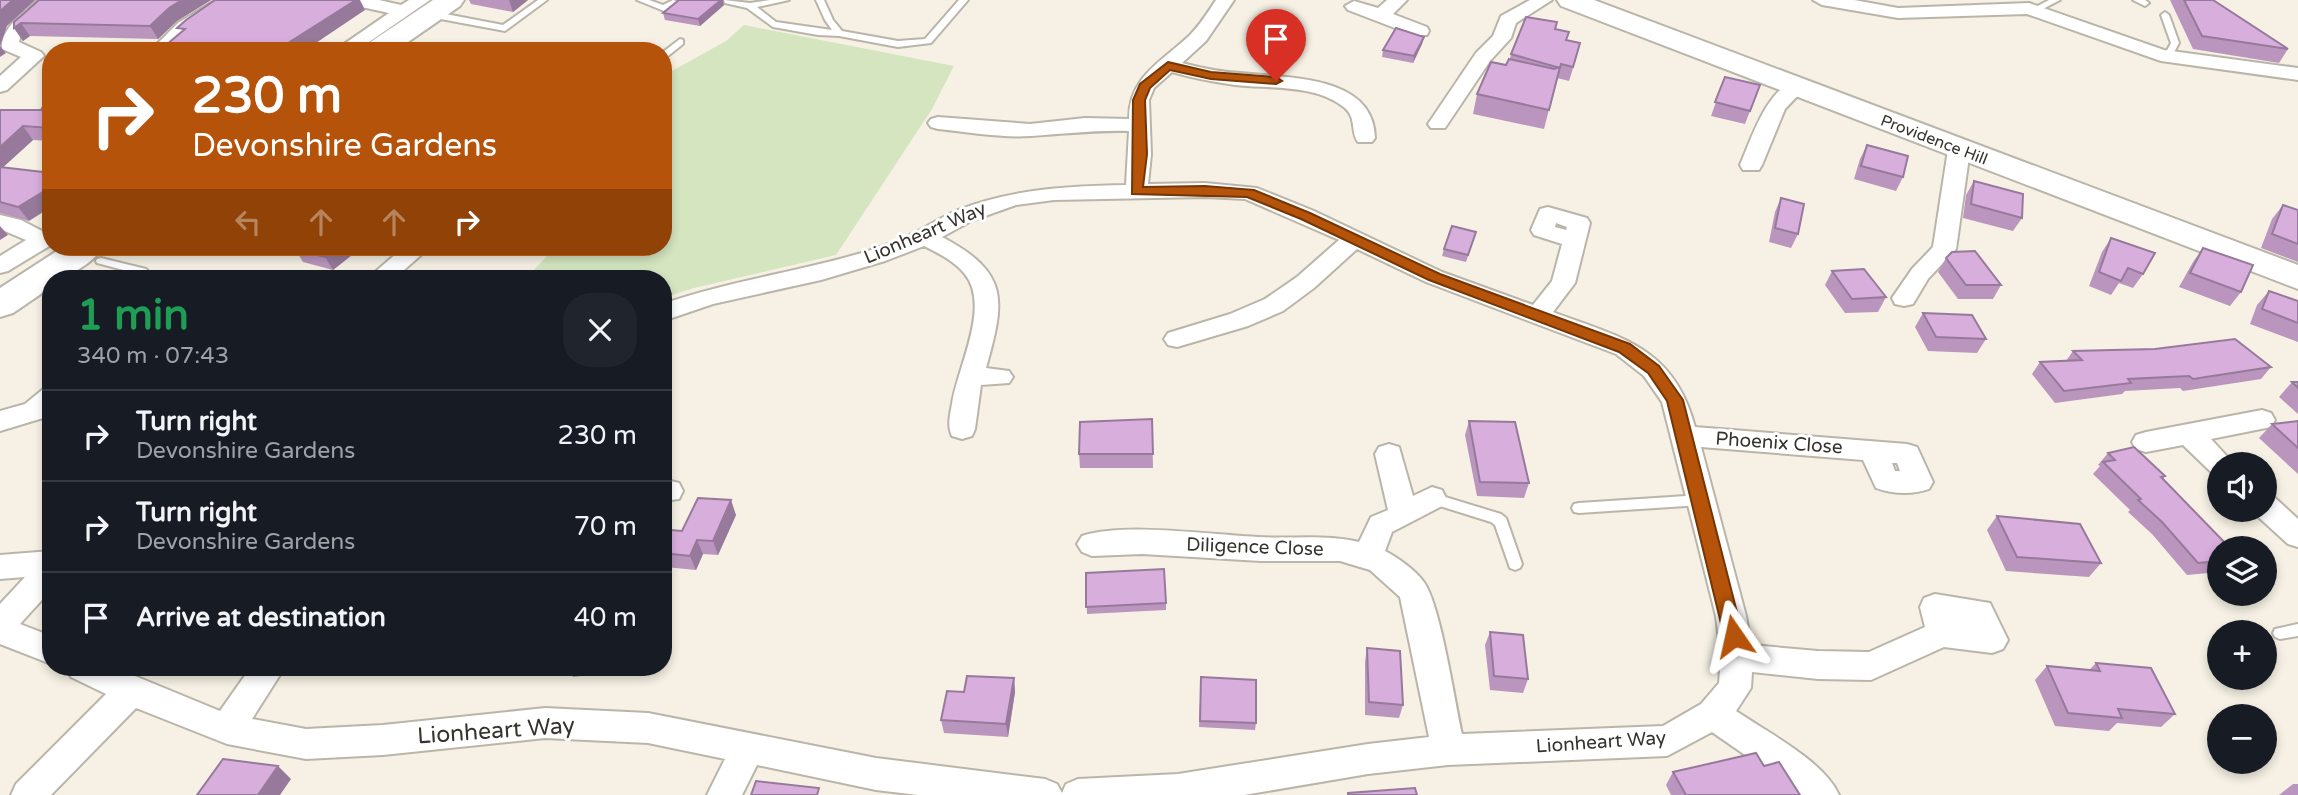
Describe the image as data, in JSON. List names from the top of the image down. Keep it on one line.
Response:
{"streets":{"main road":["Providence Hill"],"street":["Lionheart Way","Phoenix Close","Diligence Close"]},"crossings":[["Lionheart Way","Phoenix Close"],["Lionheart Way","Diligence Close"]],"page":{"turn":["230 m","Devonshire Gardens"],"heading":["1 min","340 m · 07:43"],"list":[{"name":"Turn right","note":"Devonshire Gardens","value":"230 m"},{"name":"Turn right","note":"Devonshire Gardens","value":"70 m"},{"name":"Arrive at destination","value":"40 m"}],"map_buttons":["+","−"]}}
